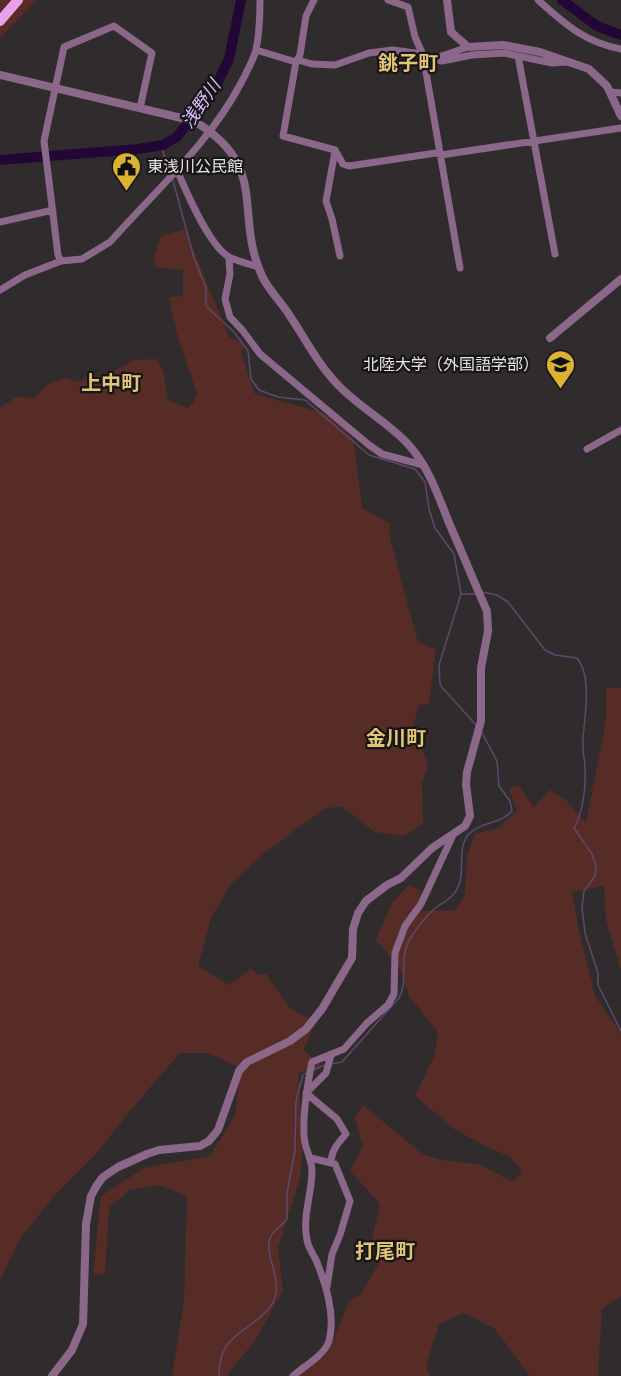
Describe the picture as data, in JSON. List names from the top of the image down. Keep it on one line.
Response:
{"districts":["銚子町","上中町","金川町","打尾町"],"water":["浅野川"],"places":{"public building":["東浅川公民館"],"school or university":["北陸大学（外国語学部）"]}}
